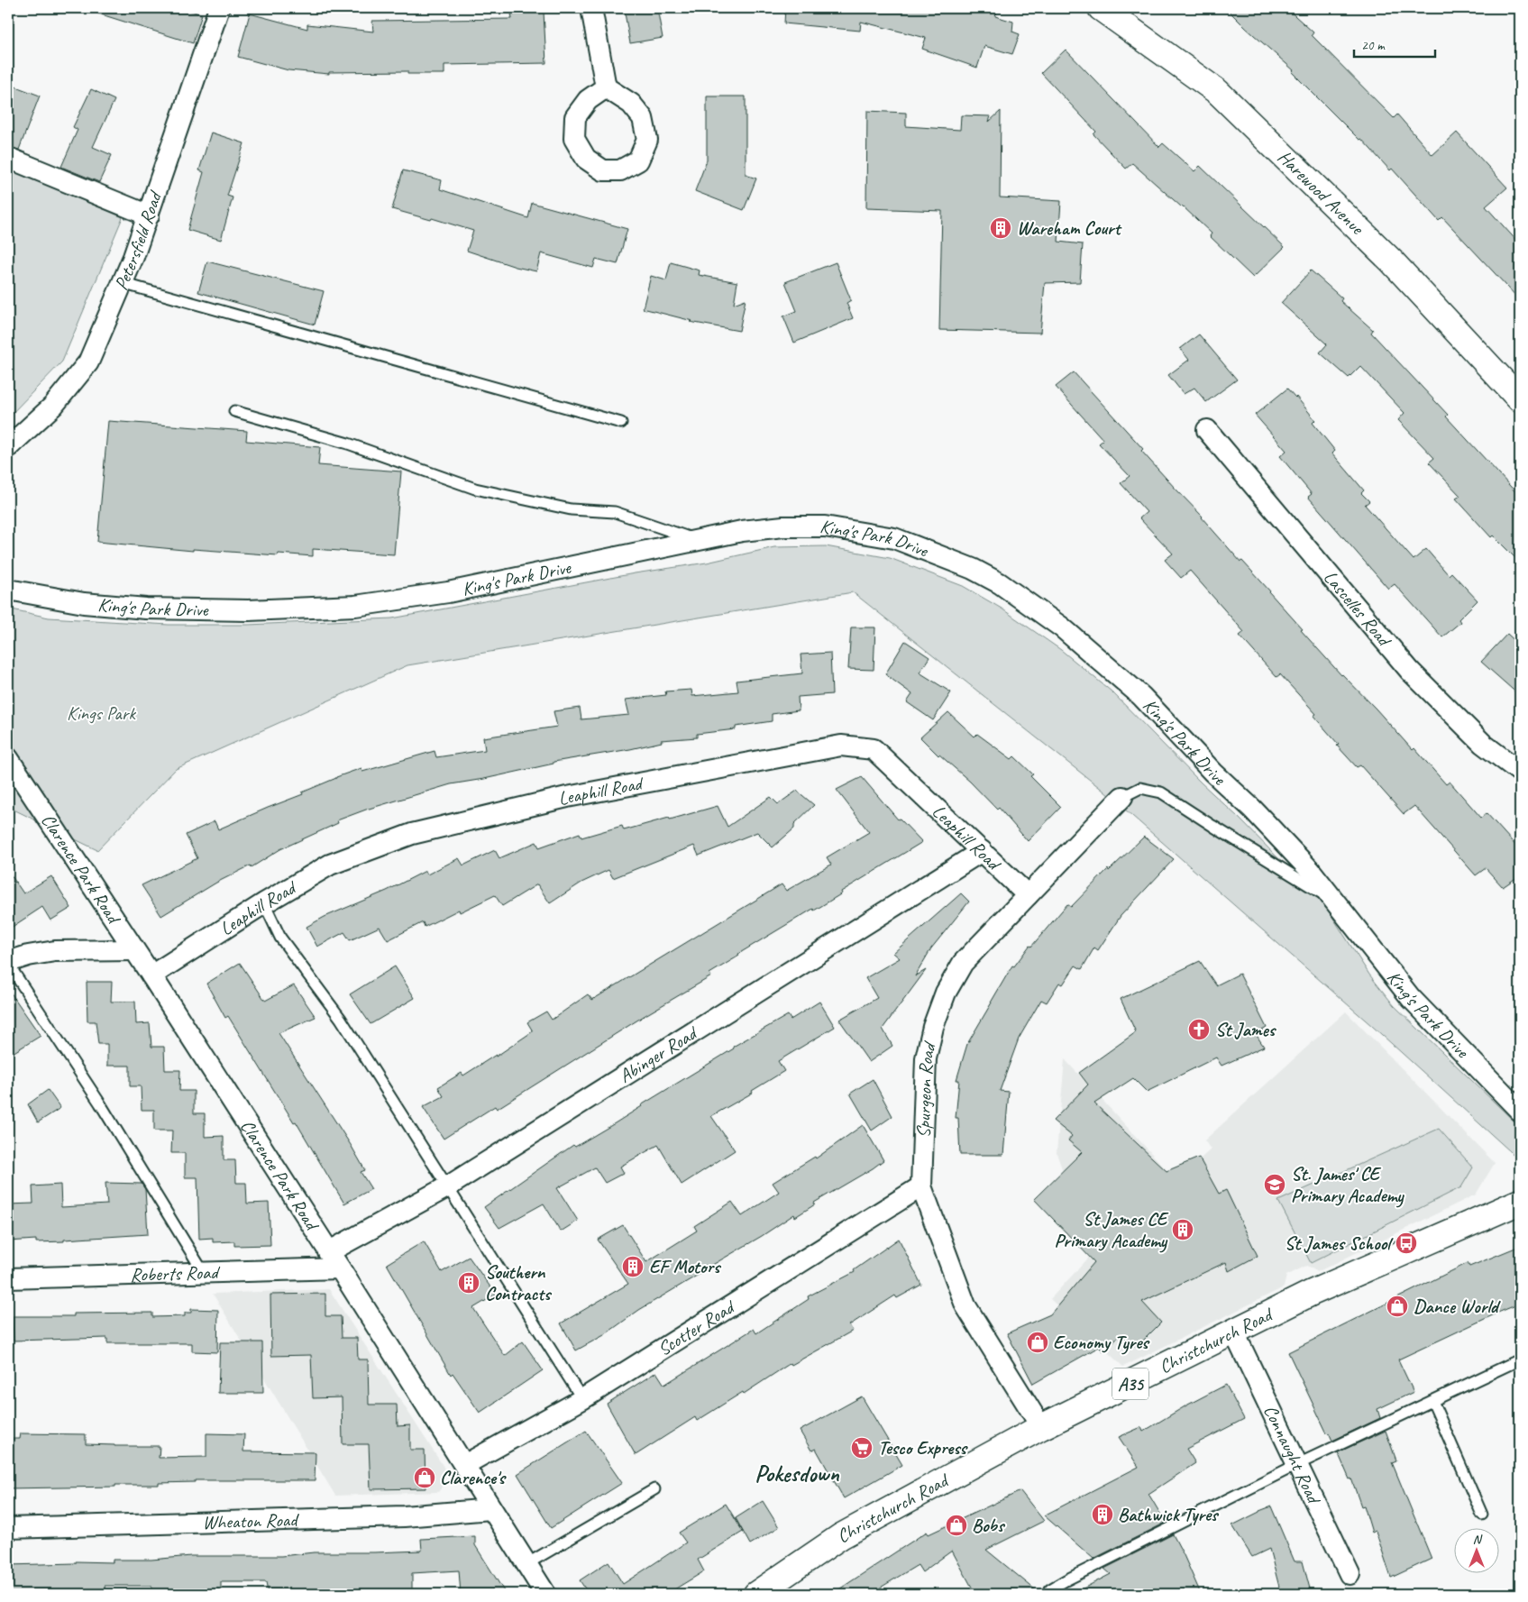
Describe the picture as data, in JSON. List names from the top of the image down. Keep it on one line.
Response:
{"streets":{"main road":["Harewood Avenue","Christchurch Road","A35"],"street":["Petersfield Road","King's Park Drive","Lascelles Road","Leaphill Road","Clarence Park Road","Abinger Road","Spurgeon Road","Roberts Road","Scotter Road","Connaught Road","Wheaton Road"]},"crossings":[["Leaphill Road","Clarence Park Road"],["Leaphill Road","Abinger Road"],["Leaphill Road","Spurgeon Road"],["Clarence Park Road","Abinger Road"],["Clarence Park Road","Roberts Road"],["Clarence Park Road","Scotter Road"],["Clarence Park Road","Wheaton Road"],["Abinger Road","Roberts Road"],["Spurgeon Road","Scotter Road"],["Spurgeon Road","Christchurch Road"],["Christchurch Road","Connaught Road"]],"districts":["Pokesdown"],"parks":["Kings Park"],"places":{"building":["Wareham Court","St James CE Primary Academy","EF Motors","Southern Contracts","Bathwick Tyres"],"church":["St James"],"school or university":["St. James' CE Primary Academy"],"bus stop":["St James School"],"shop":["Dance World","Economy Tyres","Clarence's","Bobs"],"supermarket":["Tesco Express"]},"scale_bar":"20 m","north":"top"}
